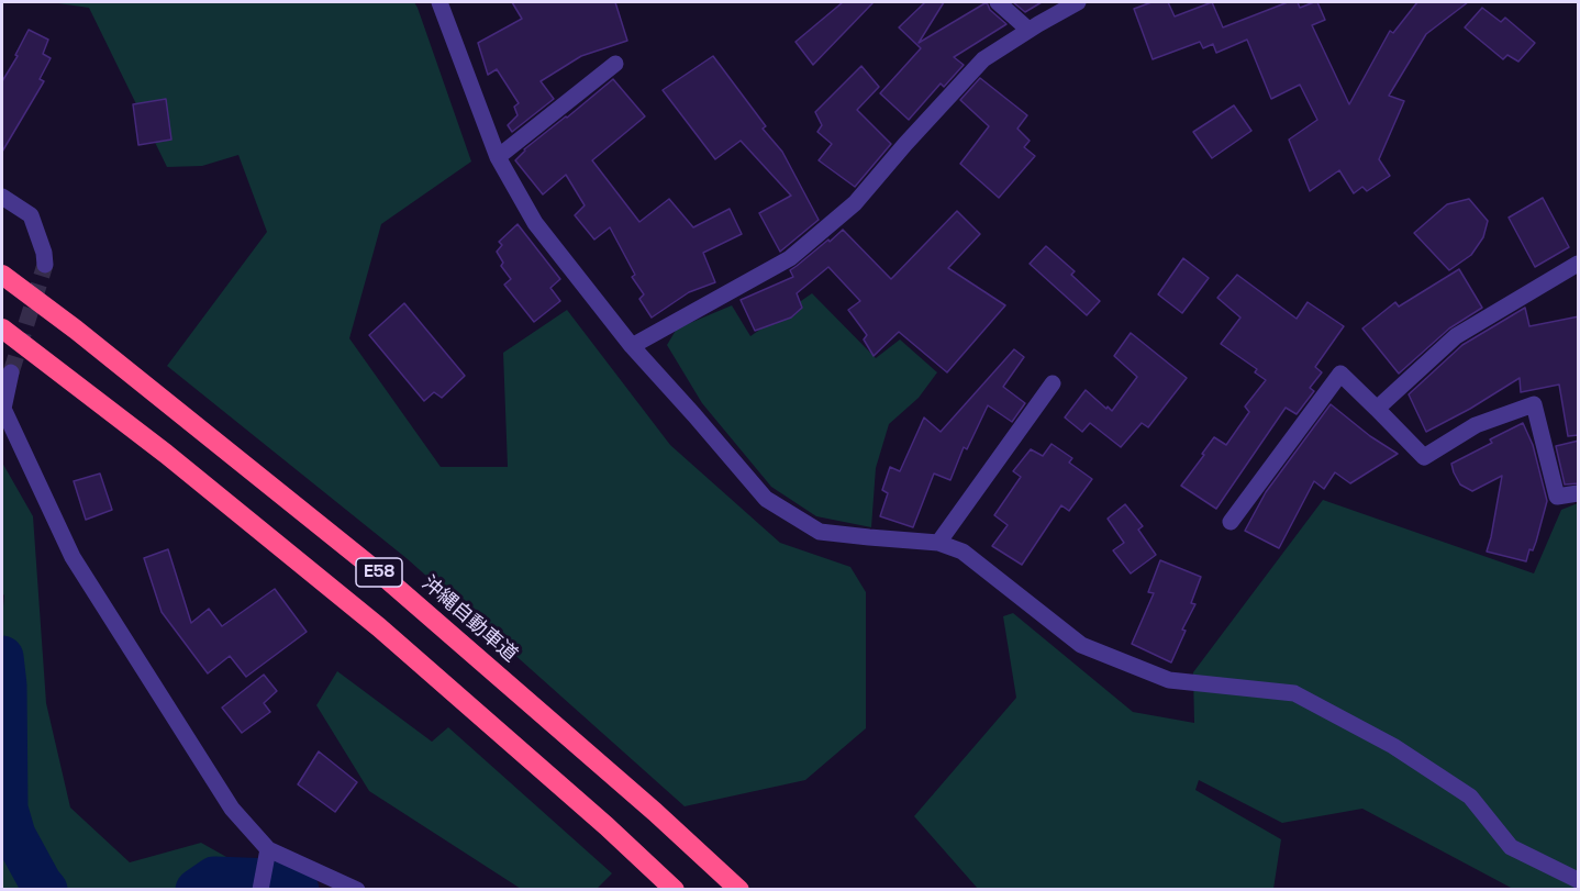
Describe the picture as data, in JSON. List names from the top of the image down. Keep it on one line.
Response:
{"streets":{"highway":["E58","沖縄自動車道"]}}
